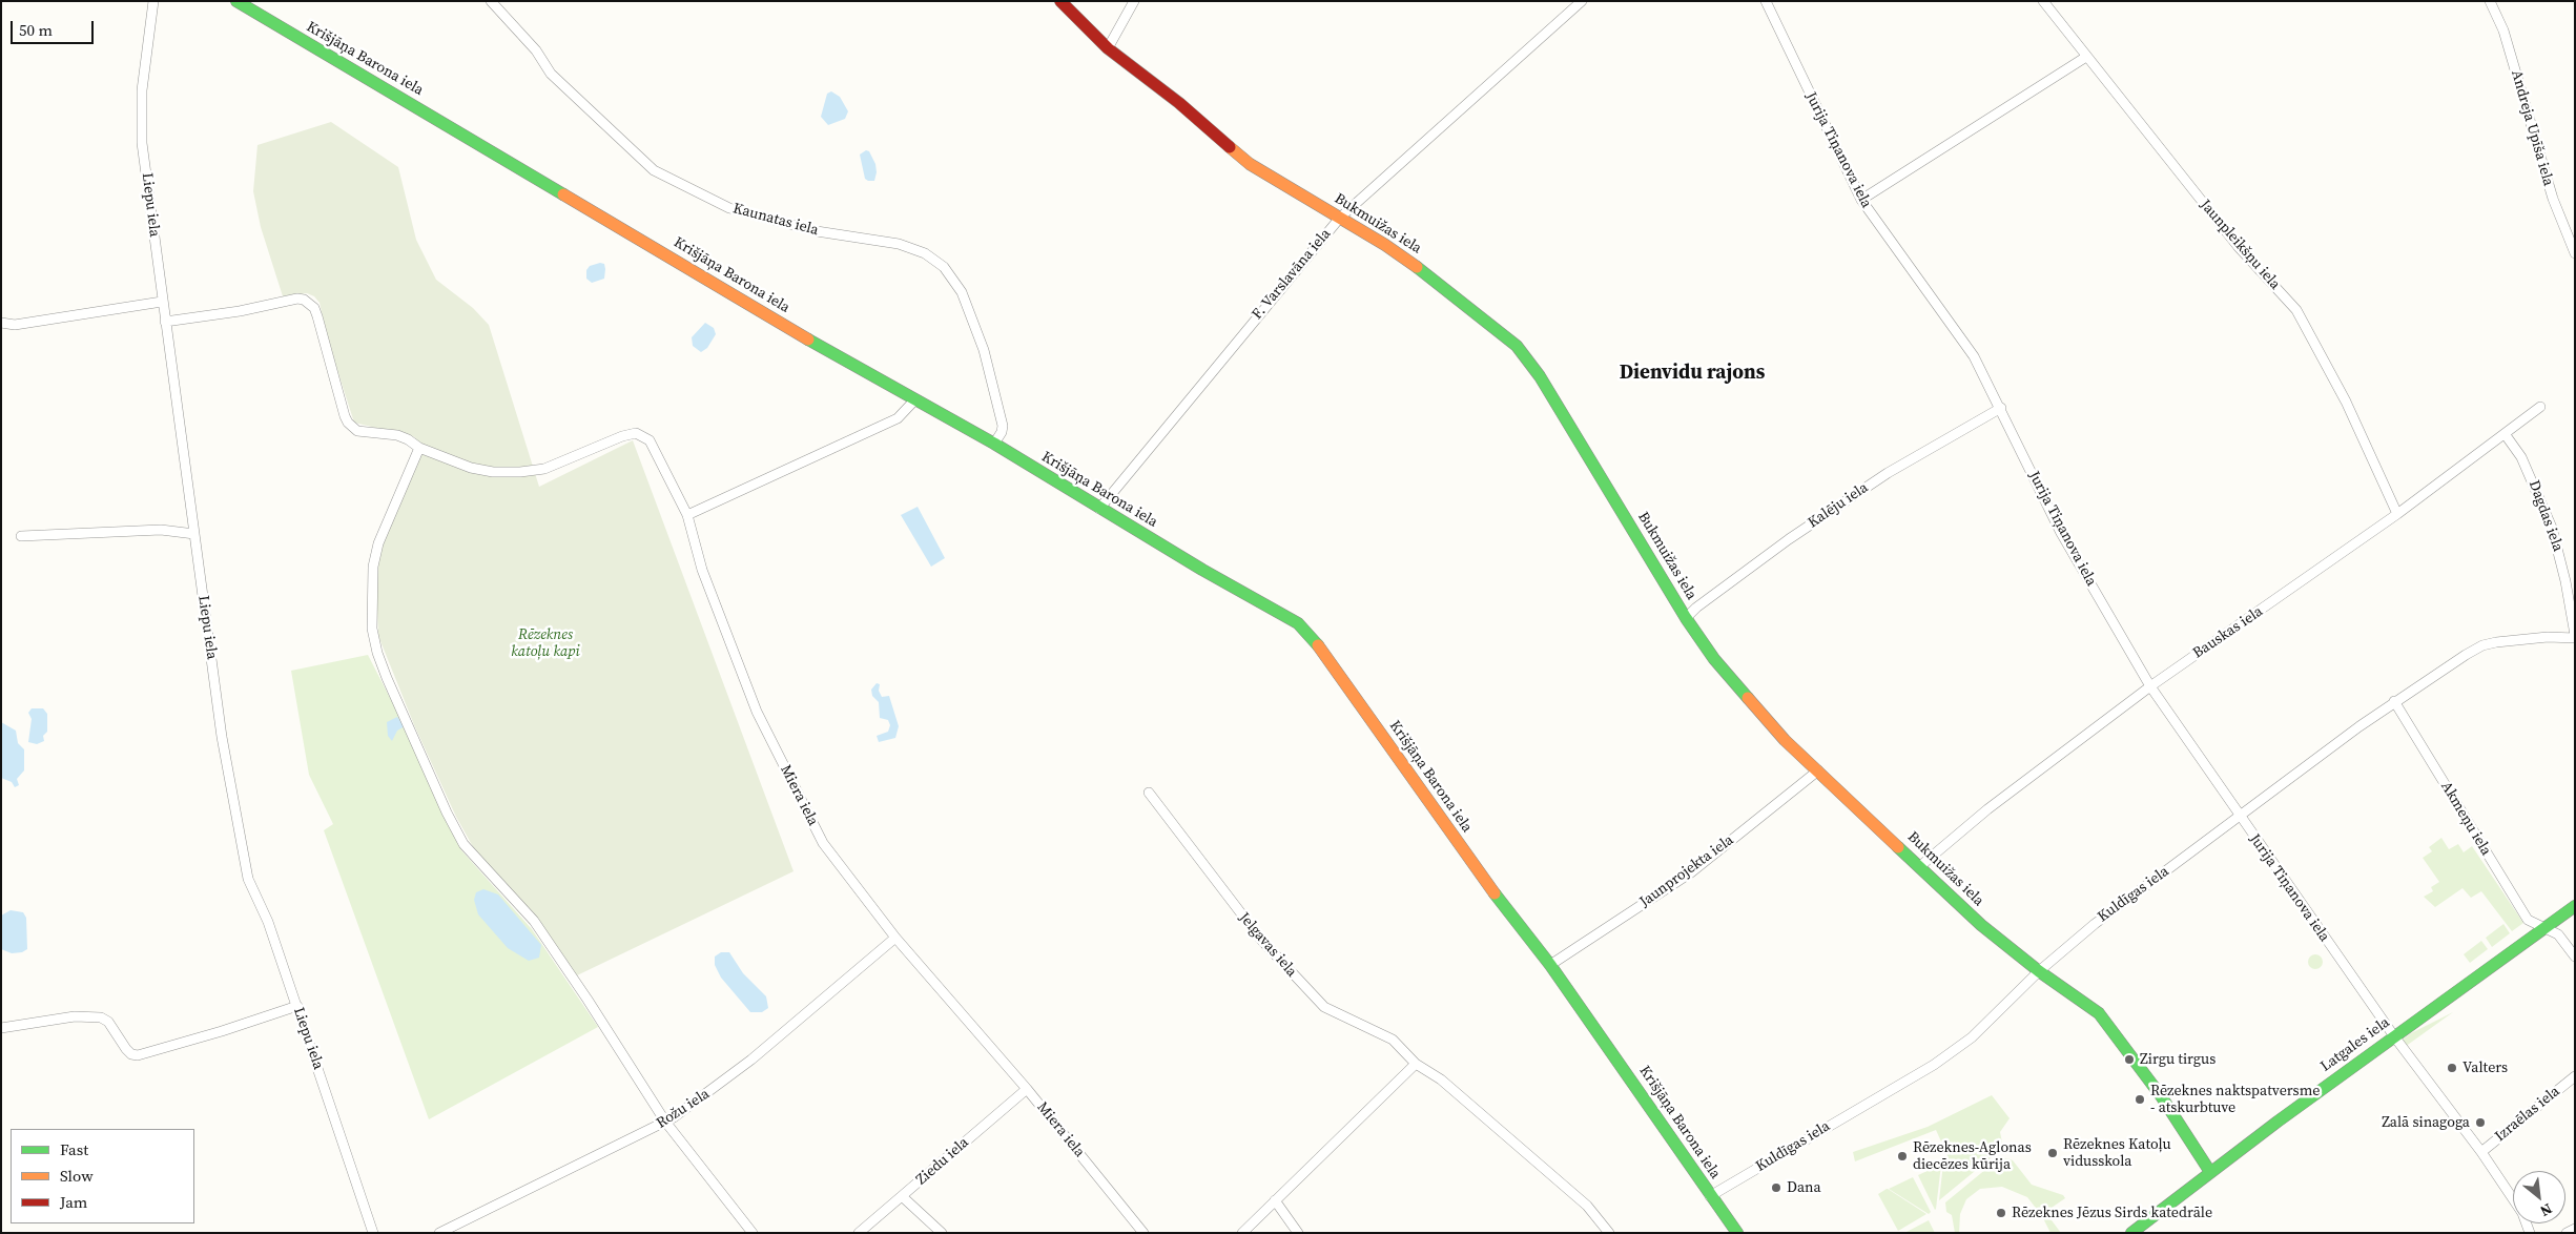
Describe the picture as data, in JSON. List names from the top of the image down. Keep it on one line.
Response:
{"streets":{"main road":["Krišjāņa Barona iela","Bukmuižas iela","Latgales iela"],"street":["Andreja Upīša iela","Jurija Tiņanova iela","Liepu iela","Kaunatas iela","Jaunpleikšņu iela","F. Varslavāna iela","Kalēju iela","Dagdas iela","Bauskas iela","Miera iela","Akmeņu iela","Jaunprojekta iela","Kuldīgas iela","Jelgavas iela","Rožu iela","Izraēlas iela","Ziedu iela"]},"crossings":[["Krišjāņa Barona iela","Kaunatas iela"],["Krišjāņa Barona iela","F. Varslavāna iela"],["Krišjāņa Barona iela","Jaunprojekta iela"],["Krišjāņa Barona iela","Kuldīgas iela"],["Jurija Tiņanova iela","Kalēju iela"],["Jurija Tiņanova iela","Bauskas iela"],["Jurija Tiņanova iela","Kuldīgas iela"],["Jurija Tiņanova iela","Latgales iela"],["Jurija Tiņanova iela","Izraēlas iela"],["Liepu iela","Miera iela"],["Bukmuižas iela","F. Varslavāna iela"],["Bukmuižas iela","Kalēju iela"],["Bukmuižas iela","Bauskas iela"],["Bukmuižas iela","Jaunprojekta iela"],["Bukmuižas iela","Kuldīgas iela"],["Bukmuižas iela","Latgales iela"],["Jaunpleikšņu iela","Bauskas iela"],["Dagdas iela","Bauskas iela"],["Dagdas iela","Kuldīgas iela"],["Miera iela","Rožu iela"],["Miera iela","Ziedu iela"],["Akmeņu iela","Kuldīgas iela"],["Akmeņu iela","Latgales iela"]],"districts":["Dienvidu rajons"],"parks":["Rēzeknes katoļu kapi"],"places":["Zirgu tirgus","Valters","Rēzeknes naktspatversme - atskurbtuve","Zalā sinagoga","Rēzeknes Katoļu vidusskola","Rēzeknes-Aglonas diecēzes kūrija","Dana","Rēzeknes Jēzus Sirds katedrāle"],"legend":["Fast","Slow","Jam"],"scale_bar":"50 m","north":"bottom right"}
